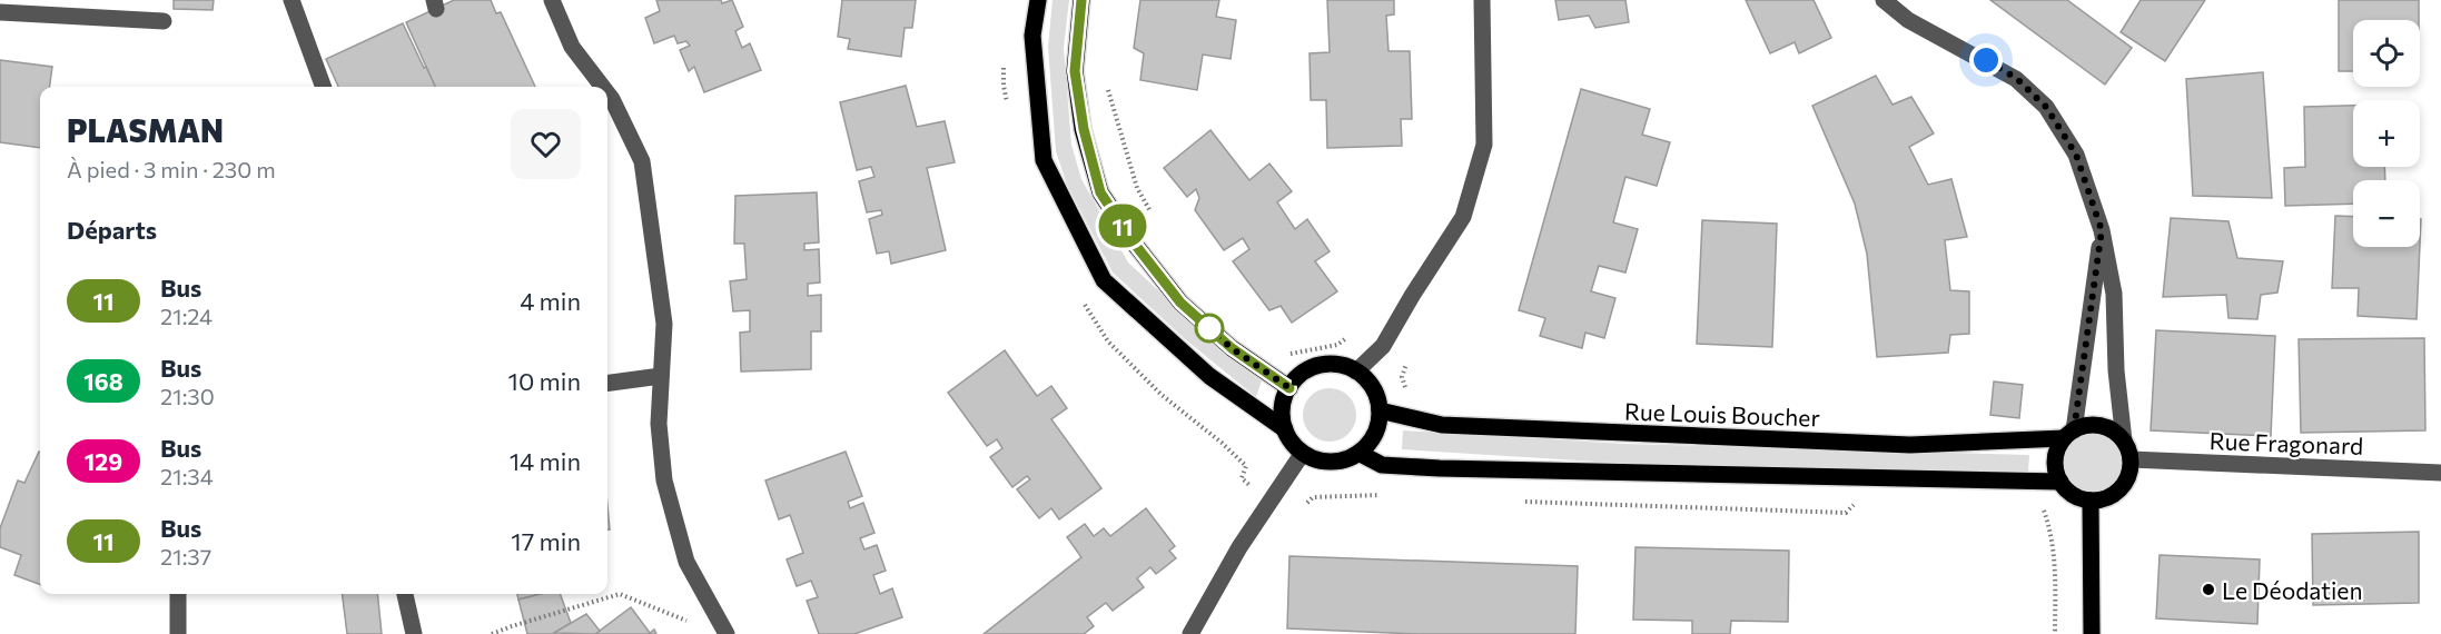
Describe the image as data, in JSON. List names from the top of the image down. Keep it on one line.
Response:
{"streets":{"main road":["Rue Louis Boucher"],"street":["Rue Fragonard"]},"crossings":[["Rue Louis Boucher","Rue Fragonard"]],"places":["Le Déodatien"],"lines":["bus line 11"],"page":{"on_map":"11","map_buttons":["+","−"],"heading":[["PLASMAN","À pied · 3 min · 230 m"],"Départs"],"list":[{"mark":"11","name":"Bus","note":"21:24","value":"4 min"},{"mark":"168","name":"Bus","note":"21:30","value":"10 min"},{"mark":"129","name":"Bus","note":"21:34","value":"14 min"},{"mark":"11","name":"Bus","note":"21:37","value":"17 min"}]}}
